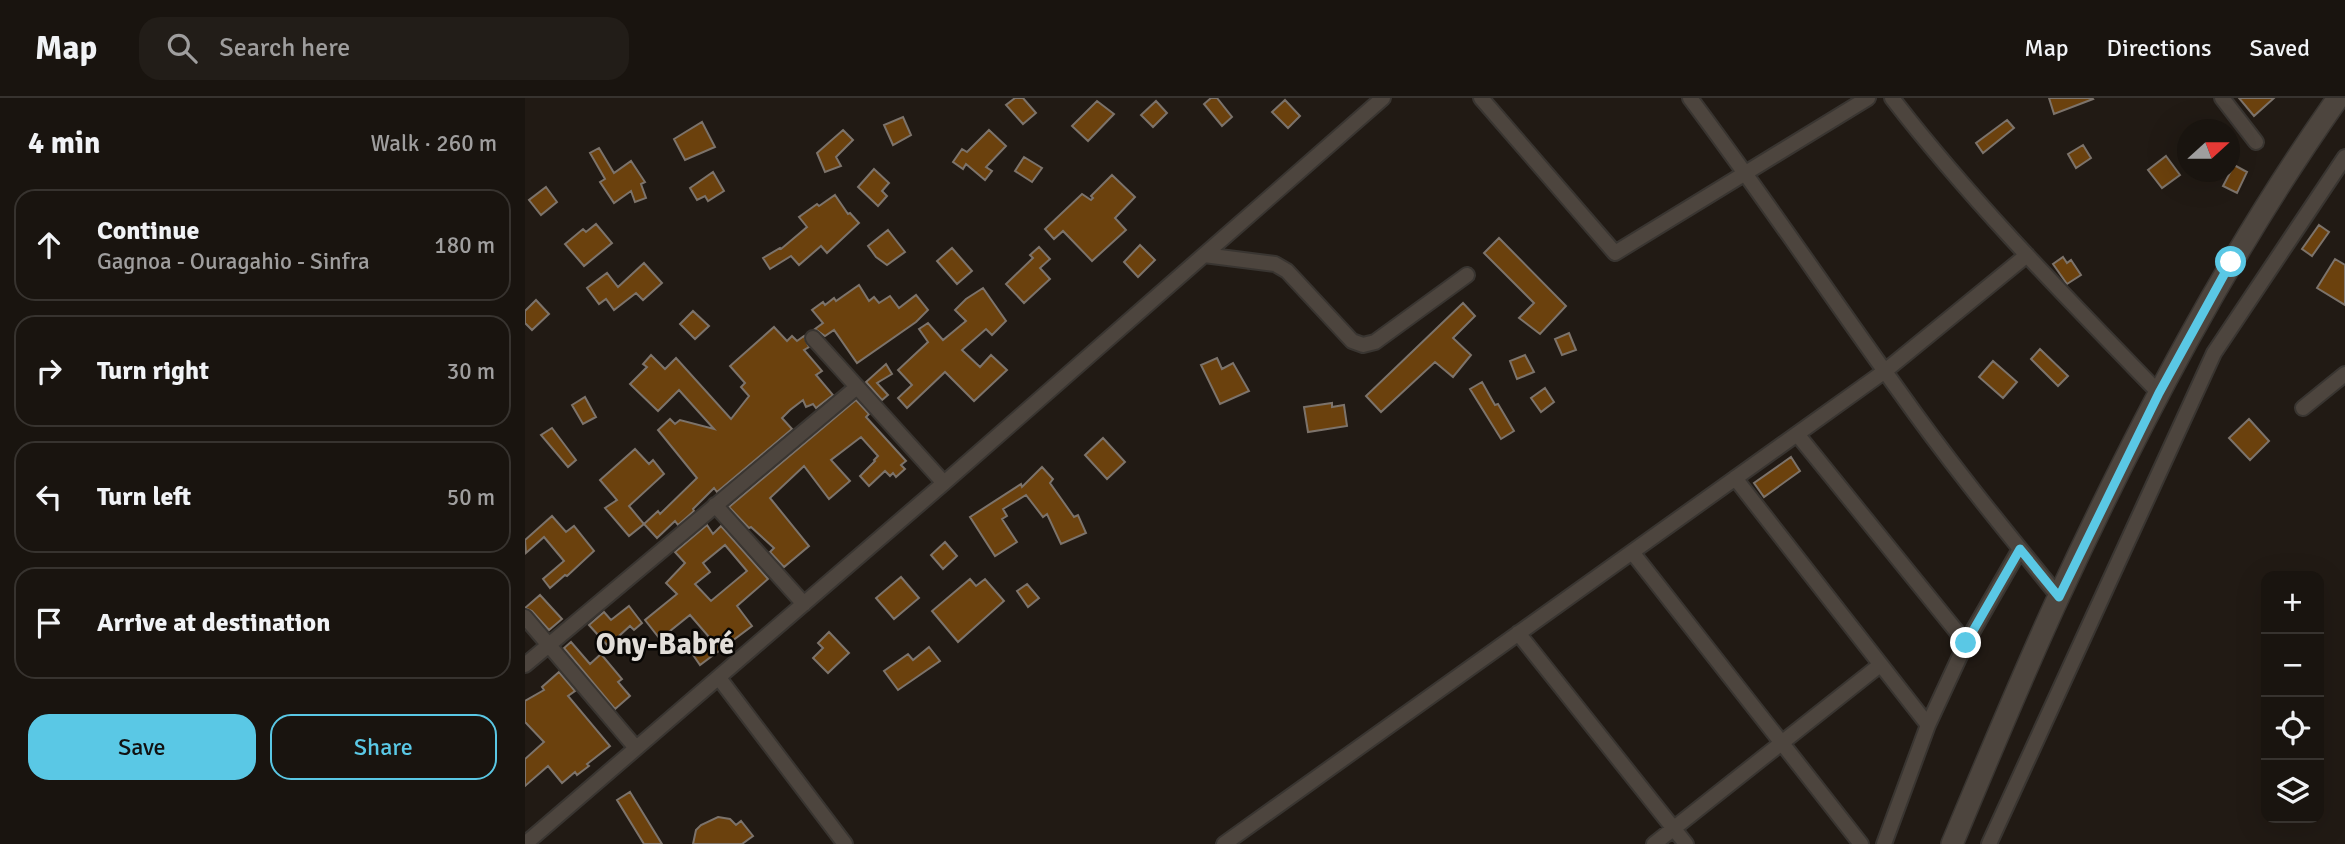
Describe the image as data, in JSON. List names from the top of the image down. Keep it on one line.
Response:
{"districts":["Ony-Babré"],"north":"right","page":{"header":"Map","search":"Search here","nav":["Map","Directions","Saved"],"heading":["4 min","Walk · 260 m"],"list":[["Continue","Gagnoa - Ouragahio - Sinfra","180 m"],["Turn right","30 m"],["Turn left","50 m"],"Arrive at destination"],"map_buttons":["+","−"],"buttons":["Save","Share"]}}
